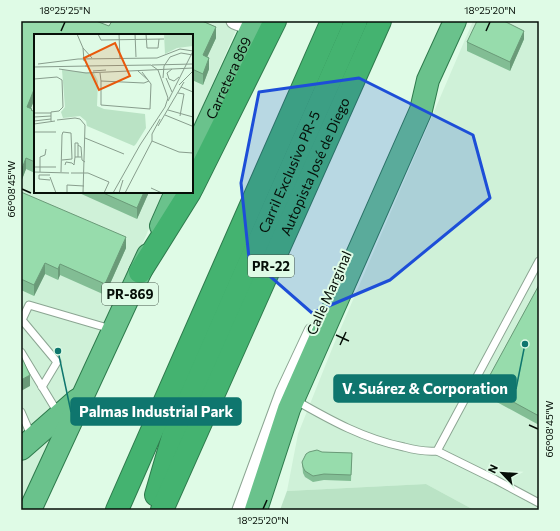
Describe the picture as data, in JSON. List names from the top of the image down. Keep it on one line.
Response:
{"streets":{"highway":["Carretera 869","Autopista José de Diego","Carril Exclusivo PR-5","PR-22","Calle Marginal","PR-869"]},"places":["V. Suárez & Corporation","Palmas Industrial Park"],"north":"top left","coordinates":["18°25'25\"N","18°25'20\"N","66°08'45\"W"]}
